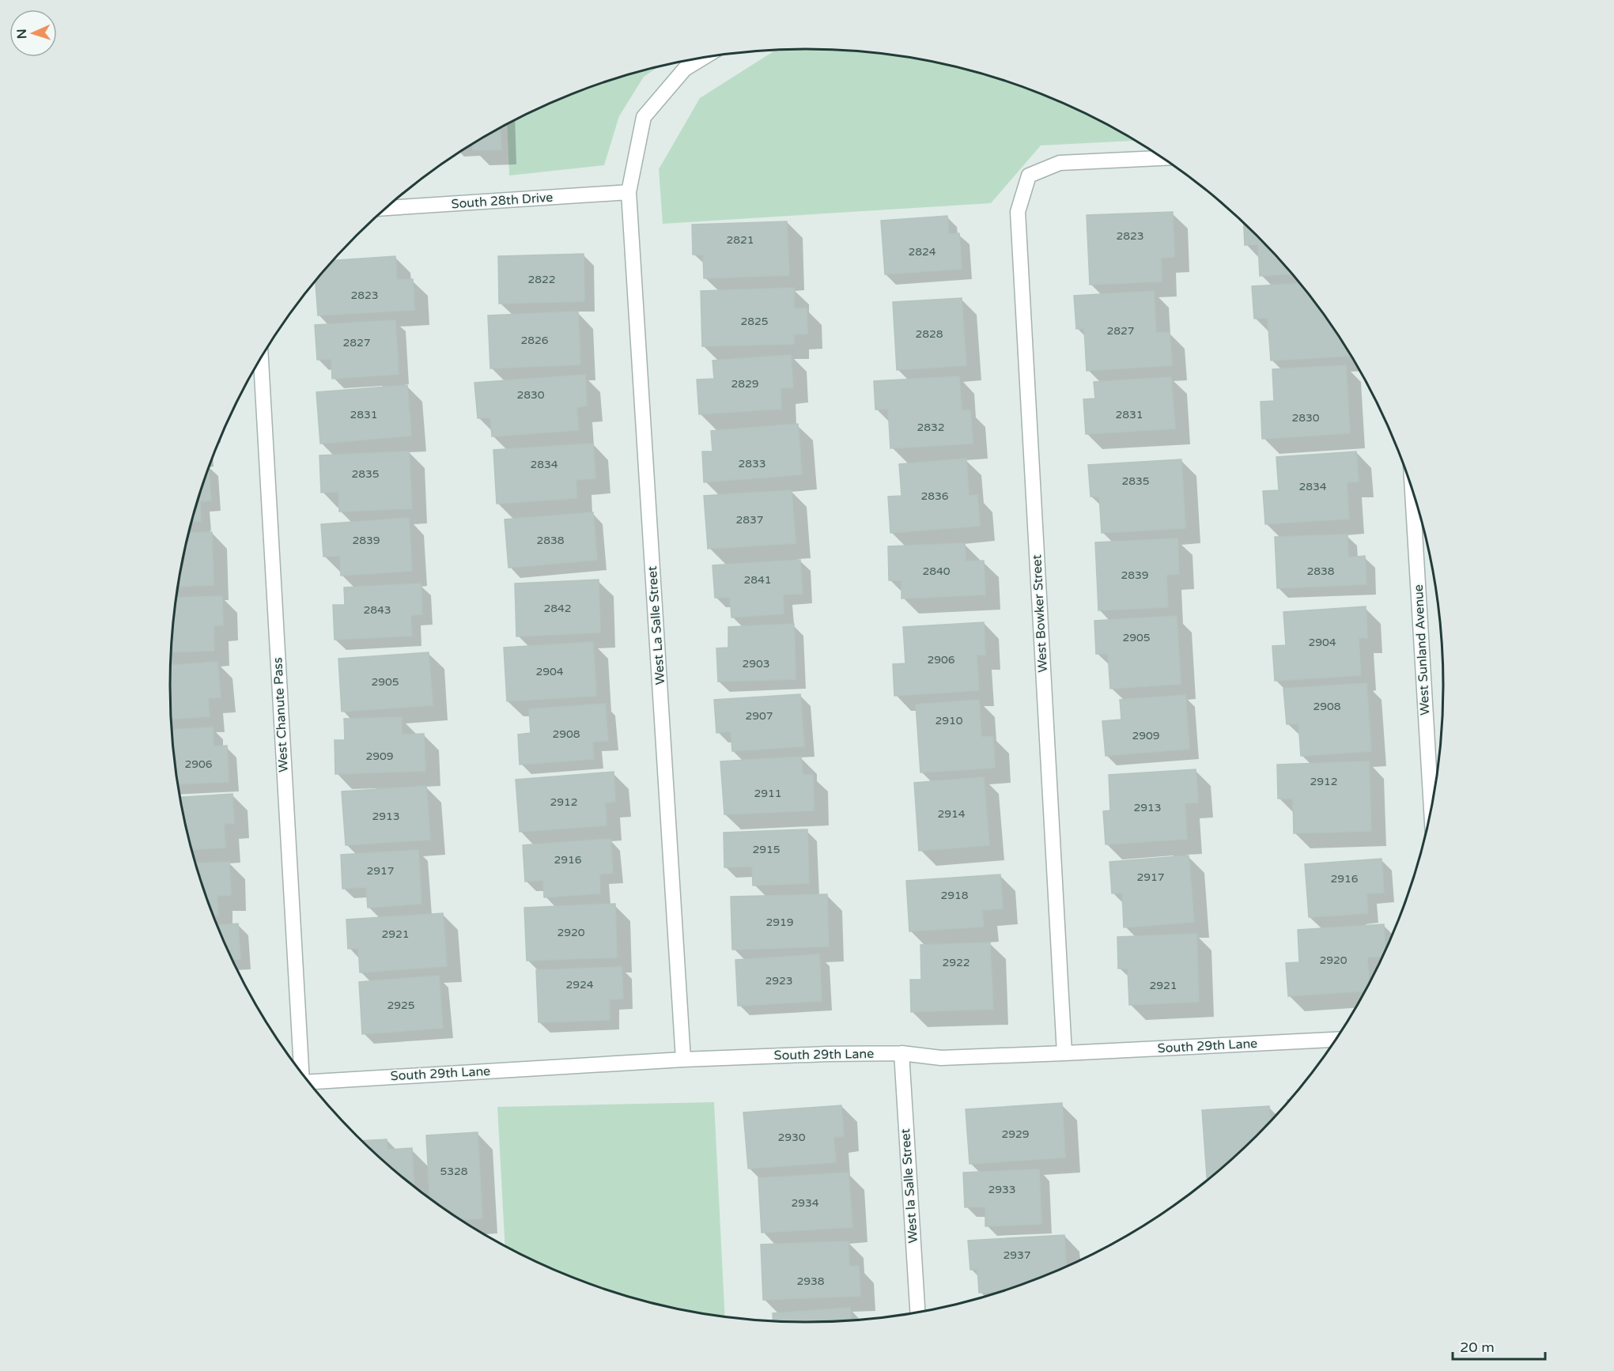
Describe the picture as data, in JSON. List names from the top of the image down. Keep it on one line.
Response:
{"streets":{"street":["South 28th Drive","West Bowker Street","West La Salle Street","West Sunland Avenue","West Chanute Pass","South 29th Lane","West la Salle Street"]},"crossings":[["South 28th Drive","West La Salle Street"],["West Bowker Street","South 29th Lane"],["West La Salle Street","South 29th Lane"],["South 29th Lane","West la Salle Street"]],"house_numbers":["2823","2821","2824","2822","2823","2825","2827","2828","2826","2827","2829","2830","2831","2831","2830","2832","2833","2834","2835","2835","2834","2836","2837","2839","2838","2840","2838","2839","2841","2842","2843","2905","2904","2906","2903","2904","2905","2908","2907","2910","2908","2909","2909","2906","2912","2911","2912","2913","2914","2913","2915","2916","2917","2917","2916","2918","2919","2920","2921","2920","2922","2923","2924","2921","2925","2929","2930","5328","2933","2934","2937","2938"],"scale_bar":"20 m","north":"left"}
